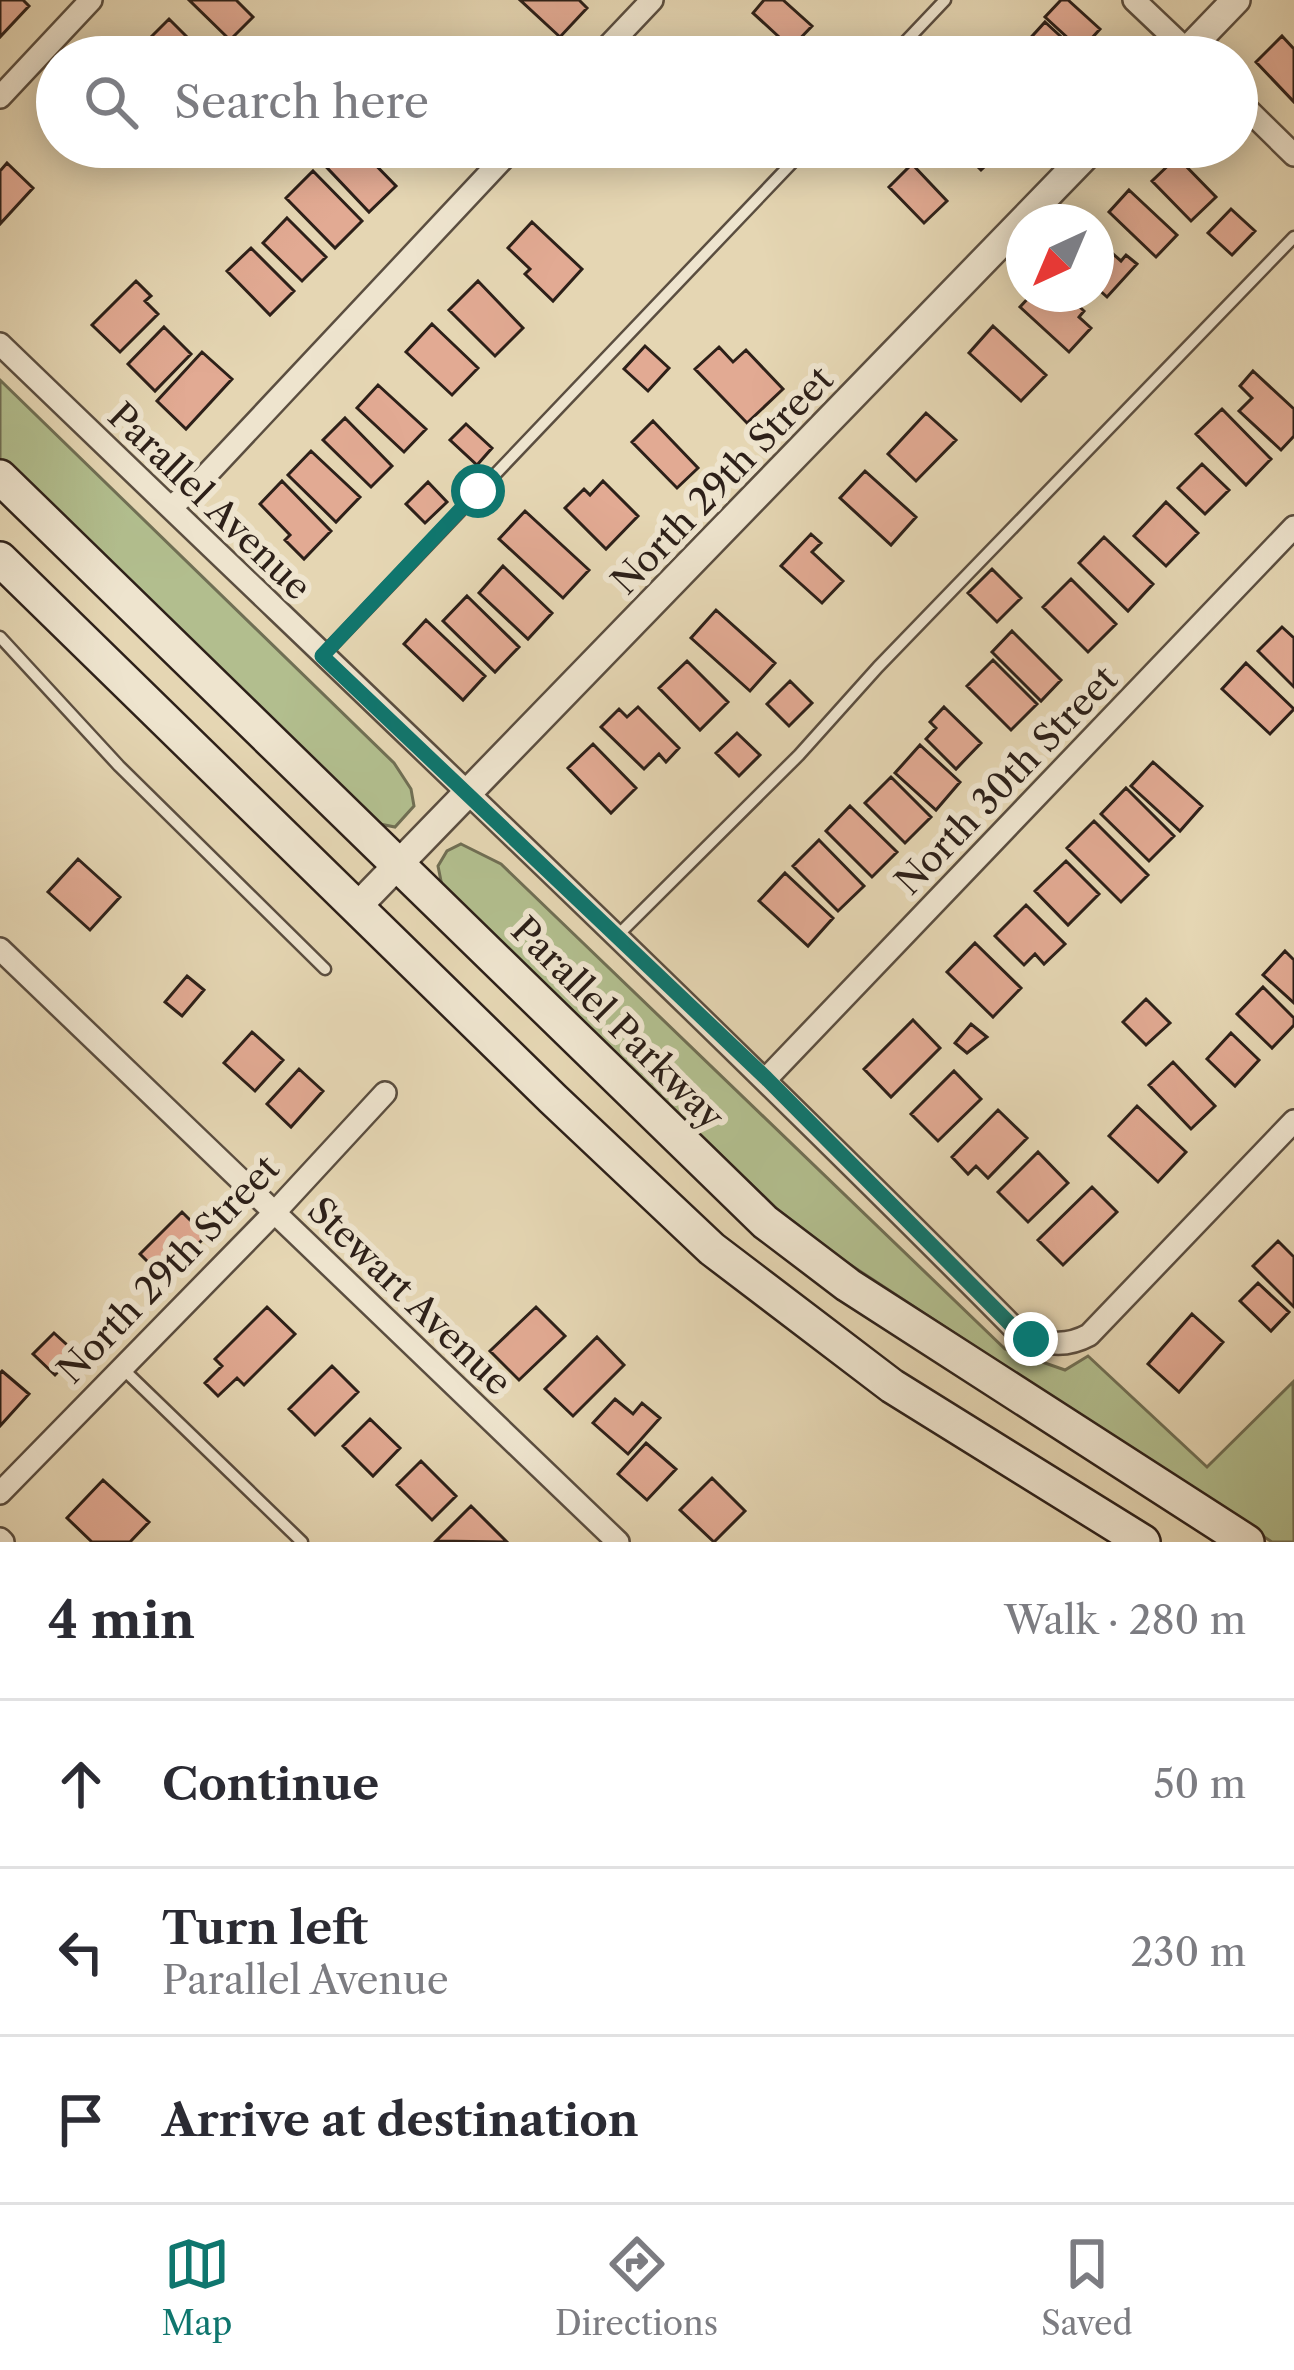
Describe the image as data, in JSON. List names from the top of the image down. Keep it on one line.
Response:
{"streets":{"main road":["Parallel Parkway"],"street":["North 29th Street","Parallel Avenue","North 30th Street","Stewart Avenue"]},"crossings":[["North 29th Street","Parallel Avenue"],["North 29th Street","Parallel Parkway"],["North 29th Street","Stewart Avenue"],["Parallel Avenue","North 30th Street"]],"north":"bottom left","page":{"search":"Search here","heading":["4 min","Walk · 280 m"],"list":[["Continue","50 m"],["Turn left","Parallel Avenue","230 m"],"Arrive at destination"],"nav":["Map","Directions","Saved"]}}
